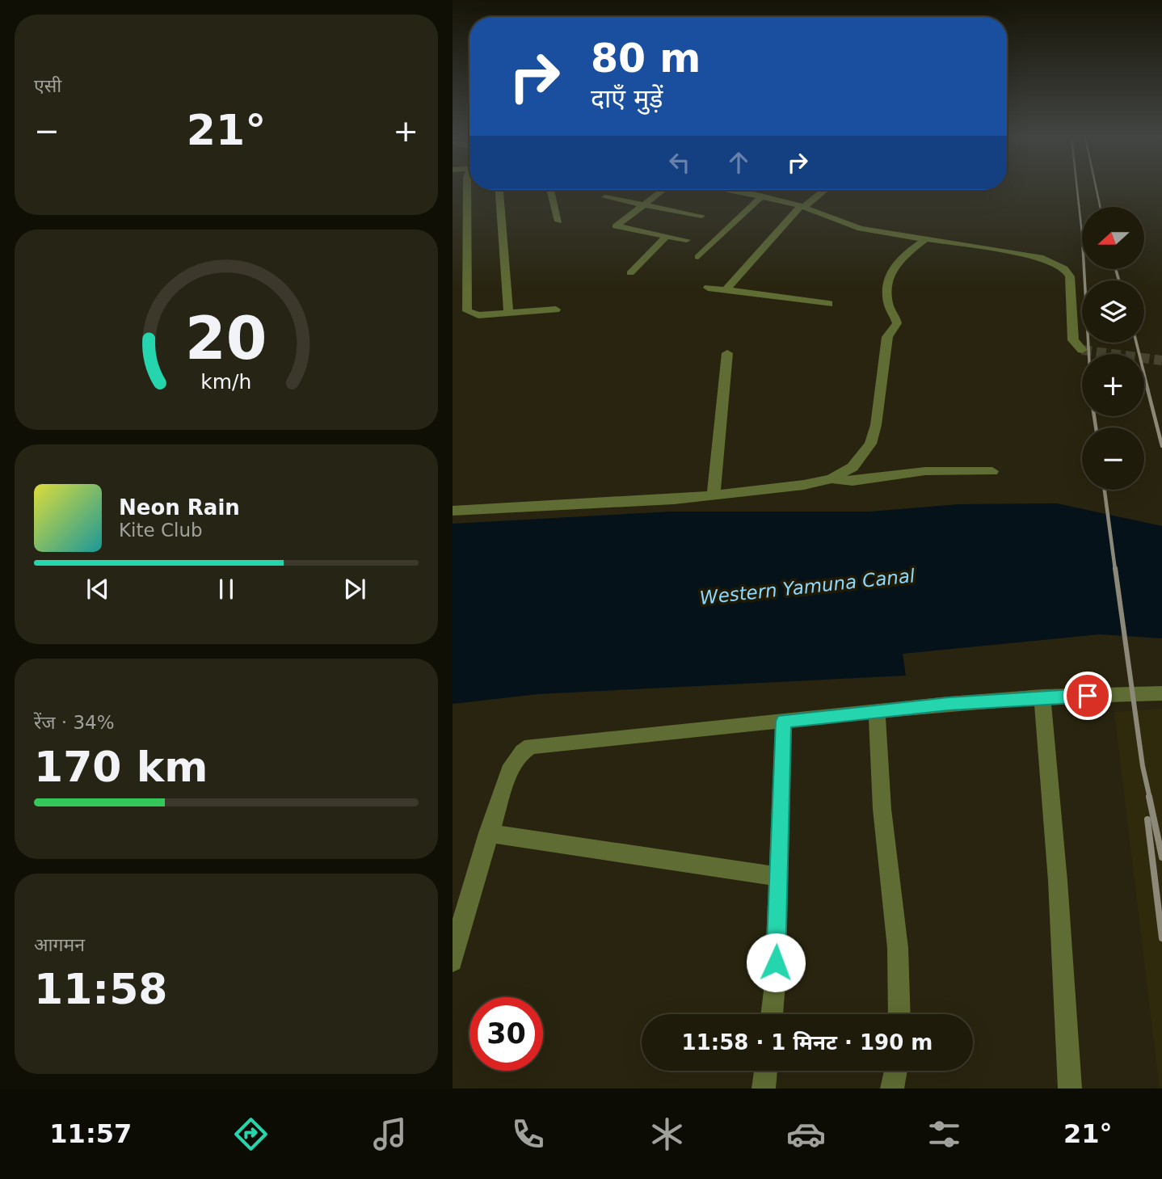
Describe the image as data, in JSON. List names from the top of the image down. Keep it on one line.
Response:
{"water":["Western Yamuna Canal"],"north":"left","page":{"tile":["एसी",["रेंज · 34%","170 km"],["आगमन","11:58"]],"turn":["80 m","दाएँ मुड़ें"],"heat":["−","21°","+"],"map_buttons":["+","−"],"song":["Neon Rain","Kite Club"],"limit":"30","trip":"11:58 · 1 मिनट · 190 m","tabs":["11:57","21°"],"gauge":["20","km/h"]}}
